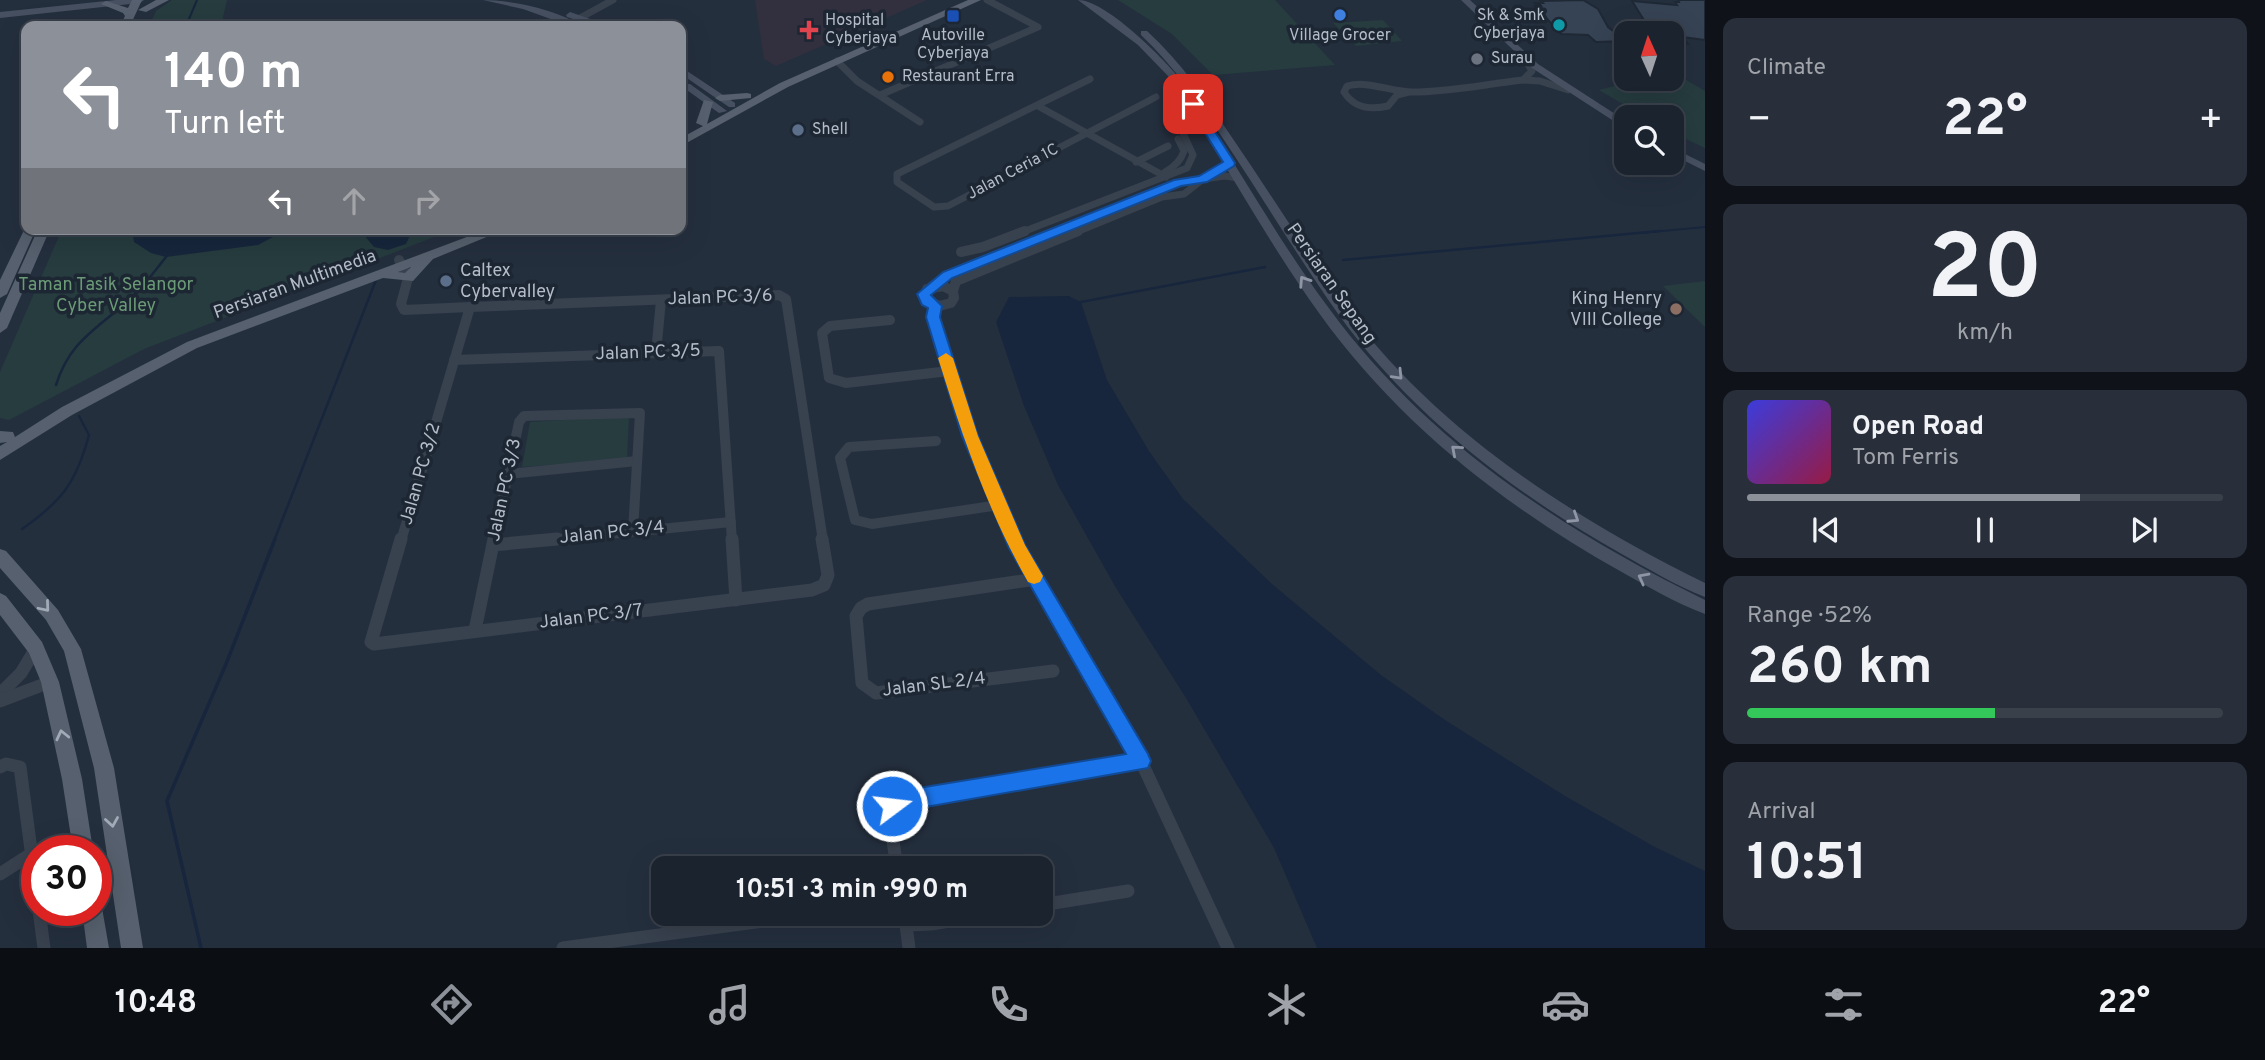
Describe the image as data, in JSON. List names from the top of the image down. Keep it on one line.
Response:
{"streets":{"main road":["Persiaran Multimedia"],"street":["Jalan Ceria 1C","Persiaran Sepang","Jalan PC 3/6","Jalan PC 3/5","Jalan PC 3/2","Jalan PC 3/3","Jalan PC 3/4","Jalan PC 3/7","Jalan SL 2/4"]},"crossings":[["Persiaran Multimedia","Jalan PC 3/6"],["Jalan PC 3/6","Jalan PC 3/2"],["Jalan PC 3/6","Jalan PC 3/7"],["Jalan PC 3/5","Jalan PC 3/2"],["Jalan PC 3/5","Jalan PC 3/4"],["Jalan PC 3/5","Jalan PC 3/7"],["Jalan PC 3/2","Jalan PC 3/7"],["Jalan PC 3/3","Jalan PC 3/4"],["Jalan PC 3/3","Jalan PC 3/7"]],"parks":["Taman Tasik Selangor Cyber Valley"],"places":{"other":["Village Grocer","Sk & Smk Cyberjaya","Surau","Restaurant Erra","Shell","Caltex Cybervalley","King Henry VIII College"],"transit":["Autoville Cyberjaya"],"health":["Hospital Cyberjaya"]},"north":"top","page":{"tile":["Climate",["20","km/h"],["Range · 52%","260 km"],["Arrival","10:51"]],"turn":["140 m","Turn left"],"heat":["−","22°","+"],"song":["Open Road","Tom Ferris"],"limit":"30","trip":"10:51 · 3 min · 990 m","tabs":["10:48","22°"]}}
